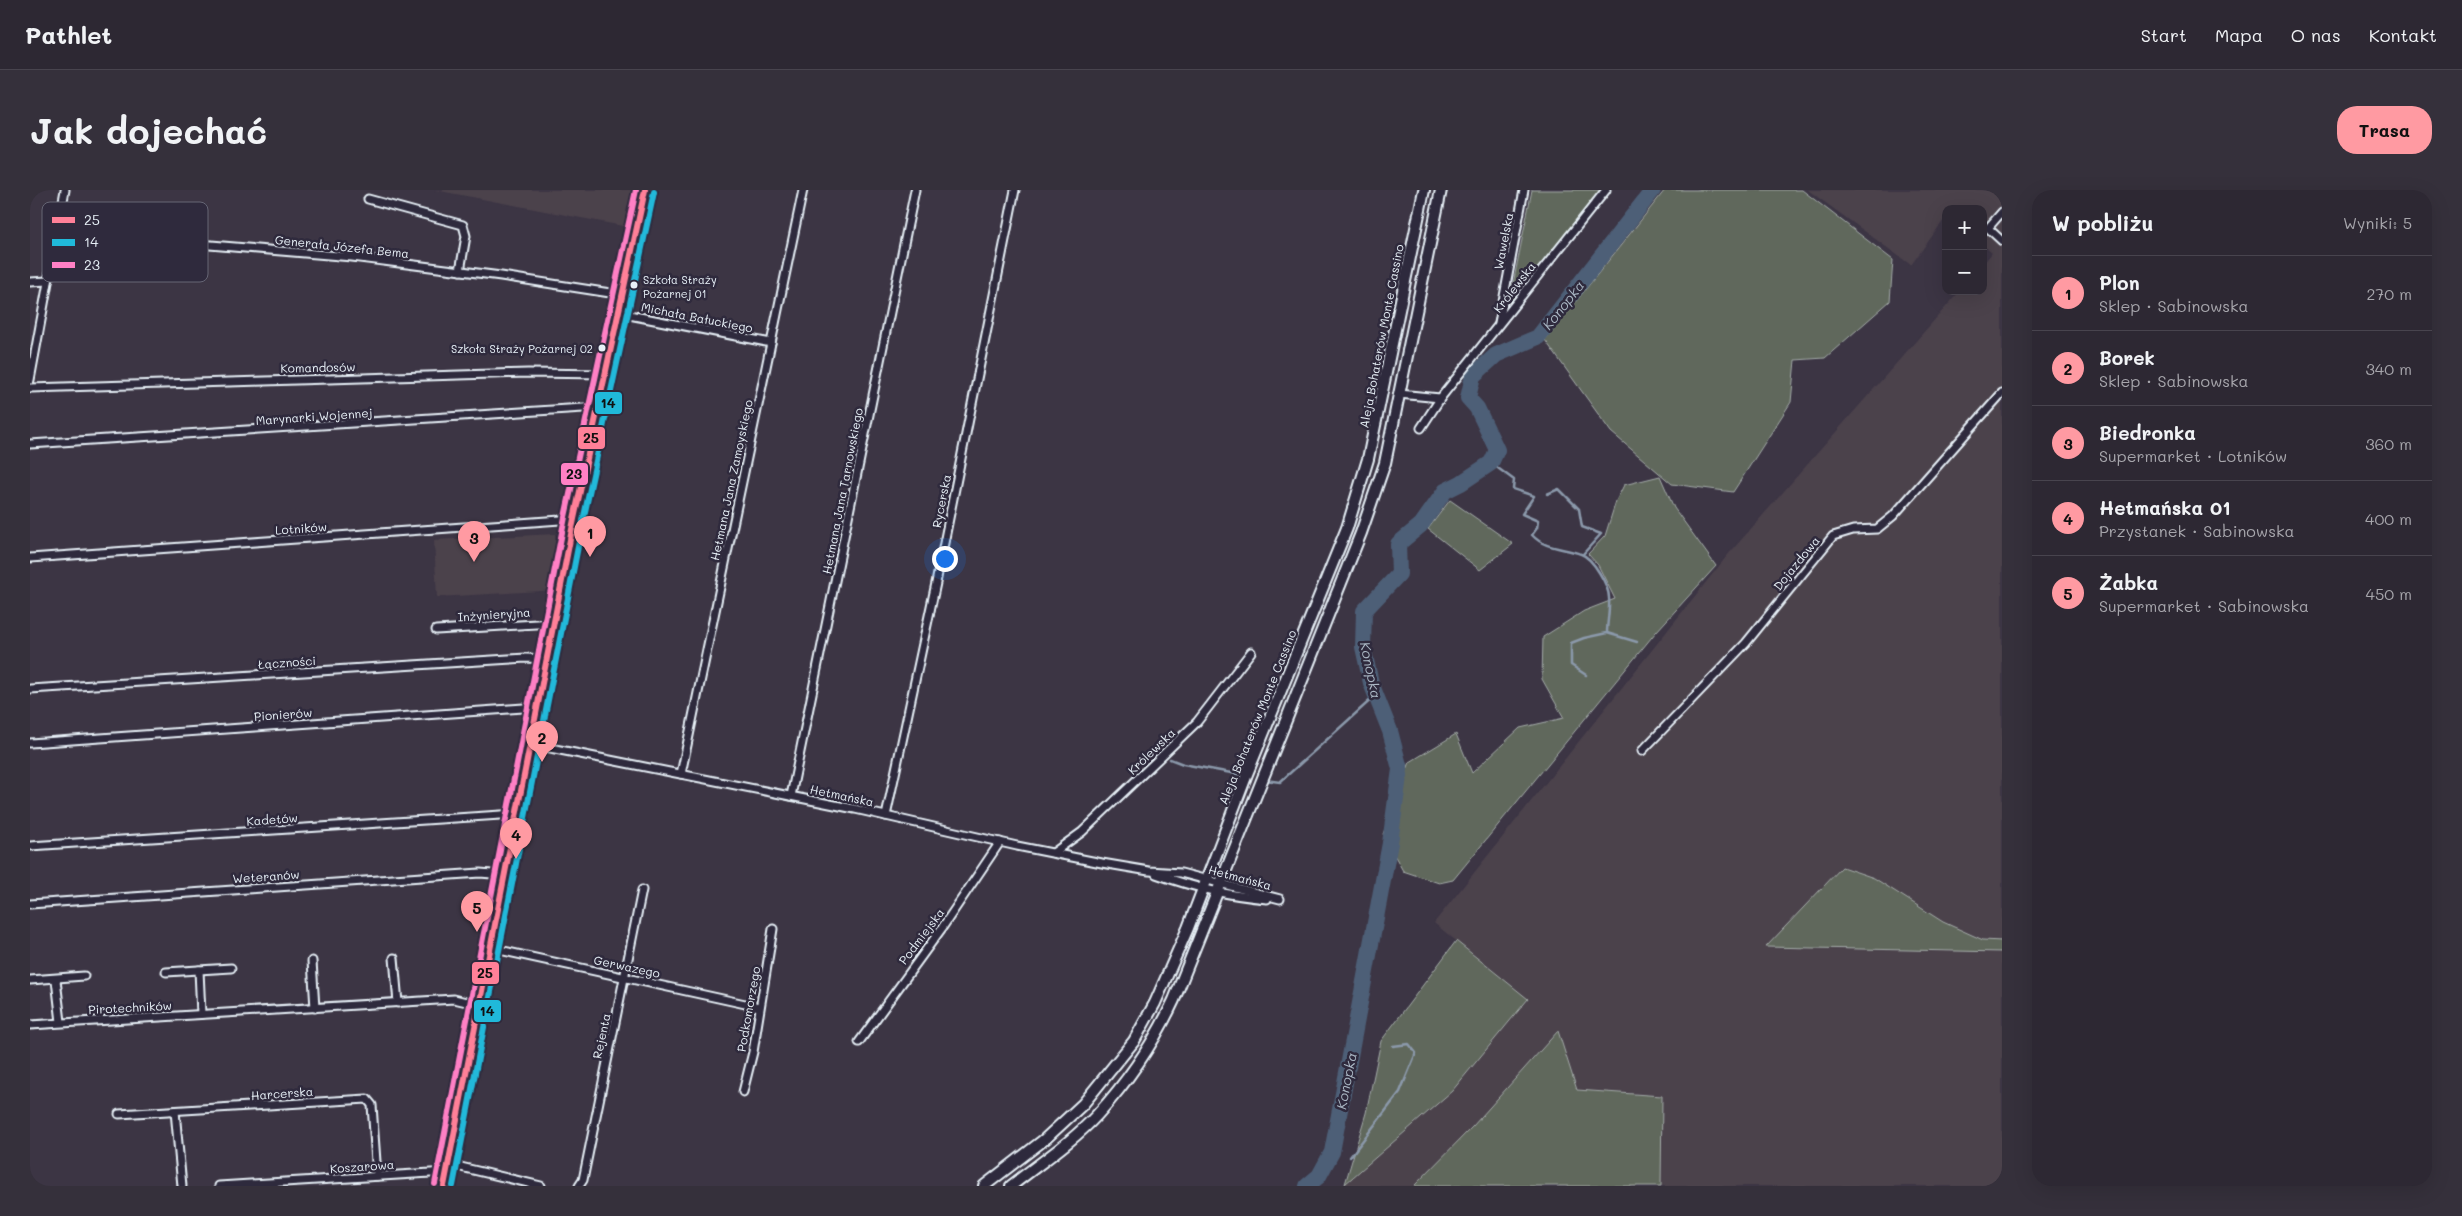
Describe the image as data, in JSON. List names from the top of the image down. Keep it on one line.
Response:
{"streets":{"main road":["Aleja Bohaterów Monte Cassino"],"street":["Wawelska","Generała Józefa Bema","Królewska","Michała Bałuckiego","Komandosów","Marynarki Wojennej","Hetmana Jana Zamoyskiego","Hetmana Jana Tarnowskiego","Rycerska","Lotników","Dojazdowa","Inżynieryjna","Łączności","Pionierów","Hetmańska","Kadetów","Weteranów","Podmiejska","Gerwazego","Pirotechników","Podkomorzego","Rejenta","Harcerska","Koszarowa"]},"crossings":[["Wawelska","Królewska"],["Królewska","Hetmańska"],["Michała Bałuckiego","Hetmana Jana Zamoyskiego"],["Aleja Bohaterów Monte Cassino","Hetmańska"],["Hetmana Jana Zamoyskiego","Hetmańska"],["Hetmana Jana Tarnowskiego","Hetmańska"],["Rycerska","Hetmańska"],["Hetmańska","Podmiejska"],["Gerwazego","Podkomorzego"],["Gerwazego","Rejenta"],["Harcerska","Koszarowa"]],"water":["Konopka"],"places":["Szkoła Straży Pożarnej 01","Szkoła Straży Pożarnej 02"],"lines":["transit line 25","transit line 23","transit line 14"],"legend":["25","14","23"],"page":{"header":"Pathlet","nav":["Start","Mapa","O nas","Kontakt"],"buttons":"Trasa","title":"Jak dojechać","heading":["W pobliżu","Wyniki: 5"],"map_buttons":["+","−"],"list":[{"mark":"1","name":"Plon","note":"Sklep · Sabinowska","value":"270 m"},{"mark":"2","name":"Borek","note":"Sklep · Sabinowska","value":"340 m"},{"mark":"3","name":"Biedronka","note":"Supermarket · Lotników","value":"360 m"},{"mark":"4","name":"Hetmańska 01","note":"Przystanek · Sabinowska","value":"400 m"},{"mark":"5","name":"Żabka","note":"Supermarket · Sabinowska","value":"450 m"}],"pins":["1","3","2","4","5"]}}
